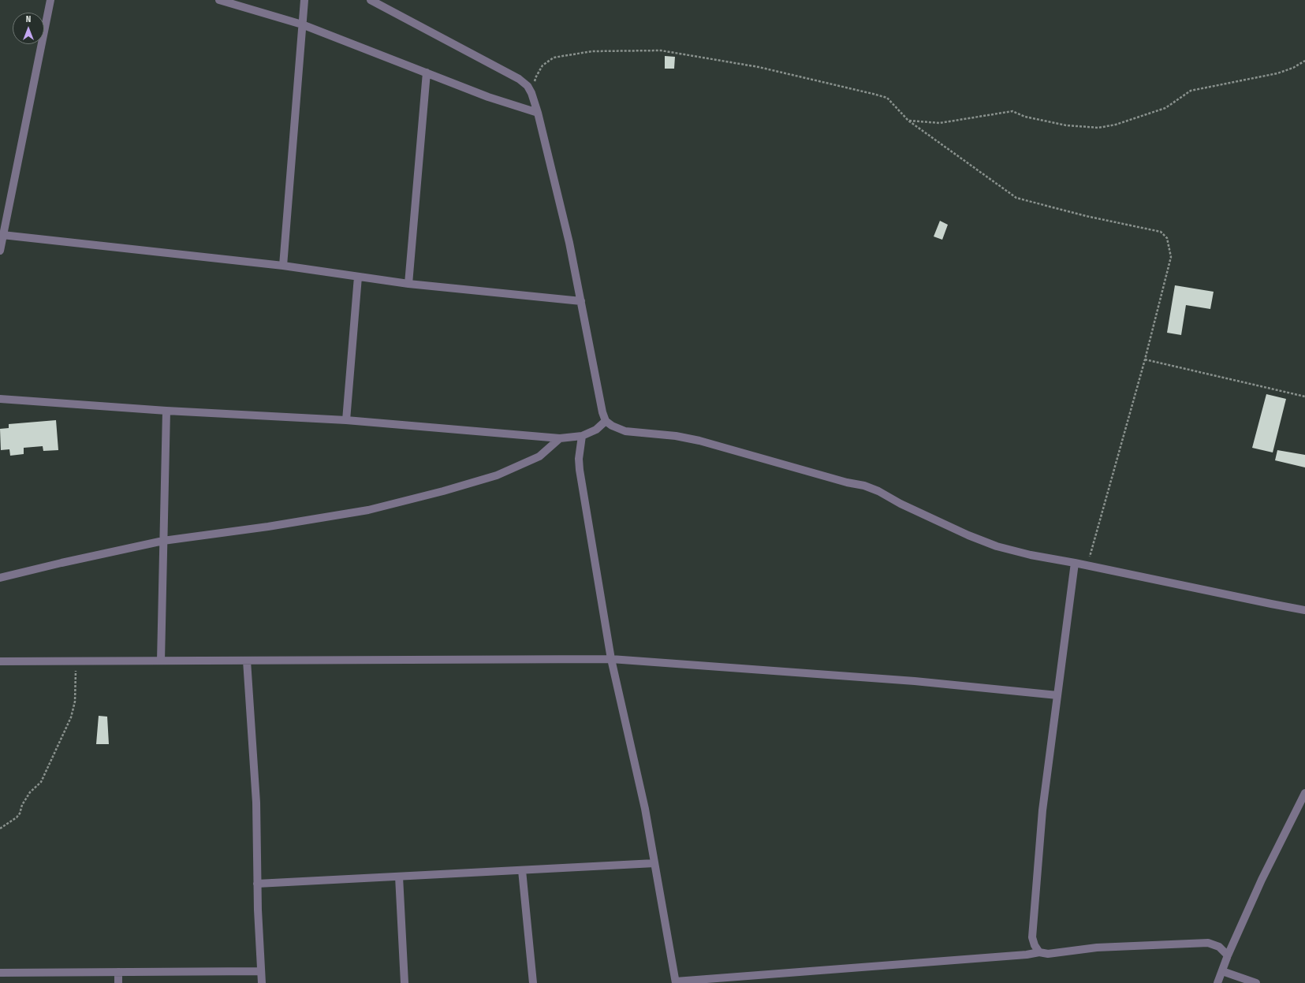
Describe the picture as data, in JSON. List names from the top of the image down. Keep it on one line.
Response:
{"north":"top"}
